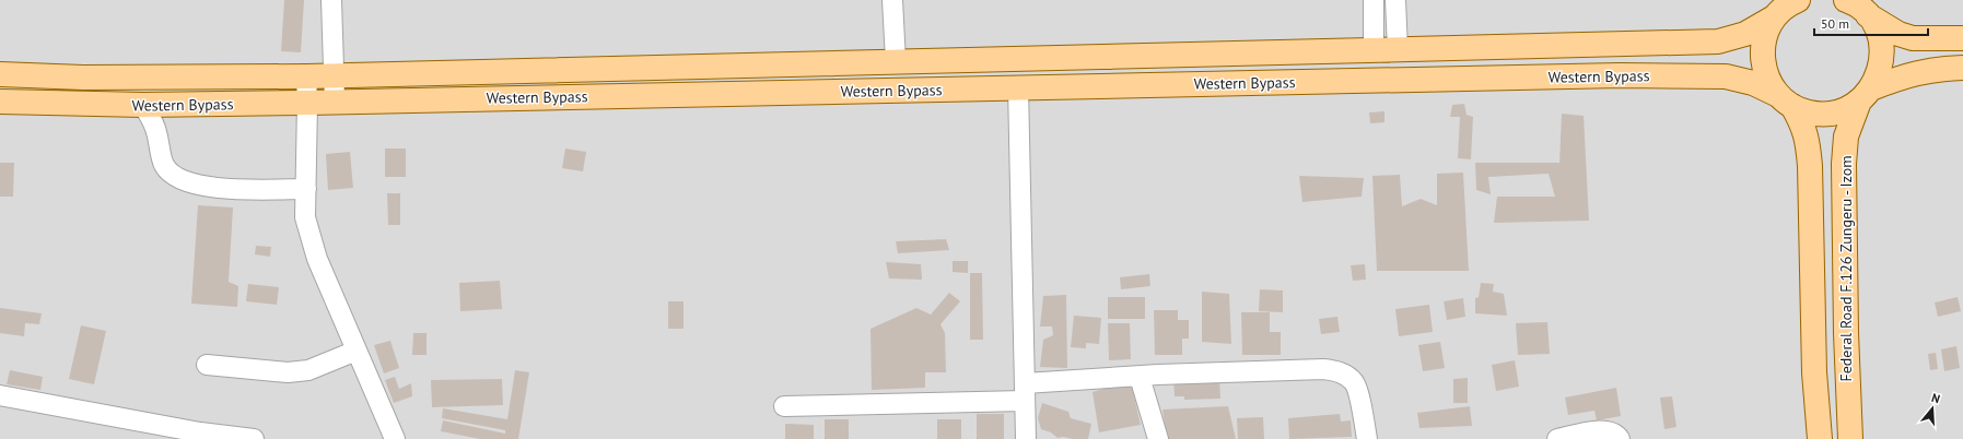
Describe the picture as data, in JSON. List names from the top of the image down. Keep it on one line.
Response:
{"streets":{"main road":["Western Bypass","Federal Road F.126 Zungeru - Izom"]},"crossings":[["Western Bypass","Federal Road F.126 Zungeru - Izom"]],"scale_bar":"50 m","north":"top"}
